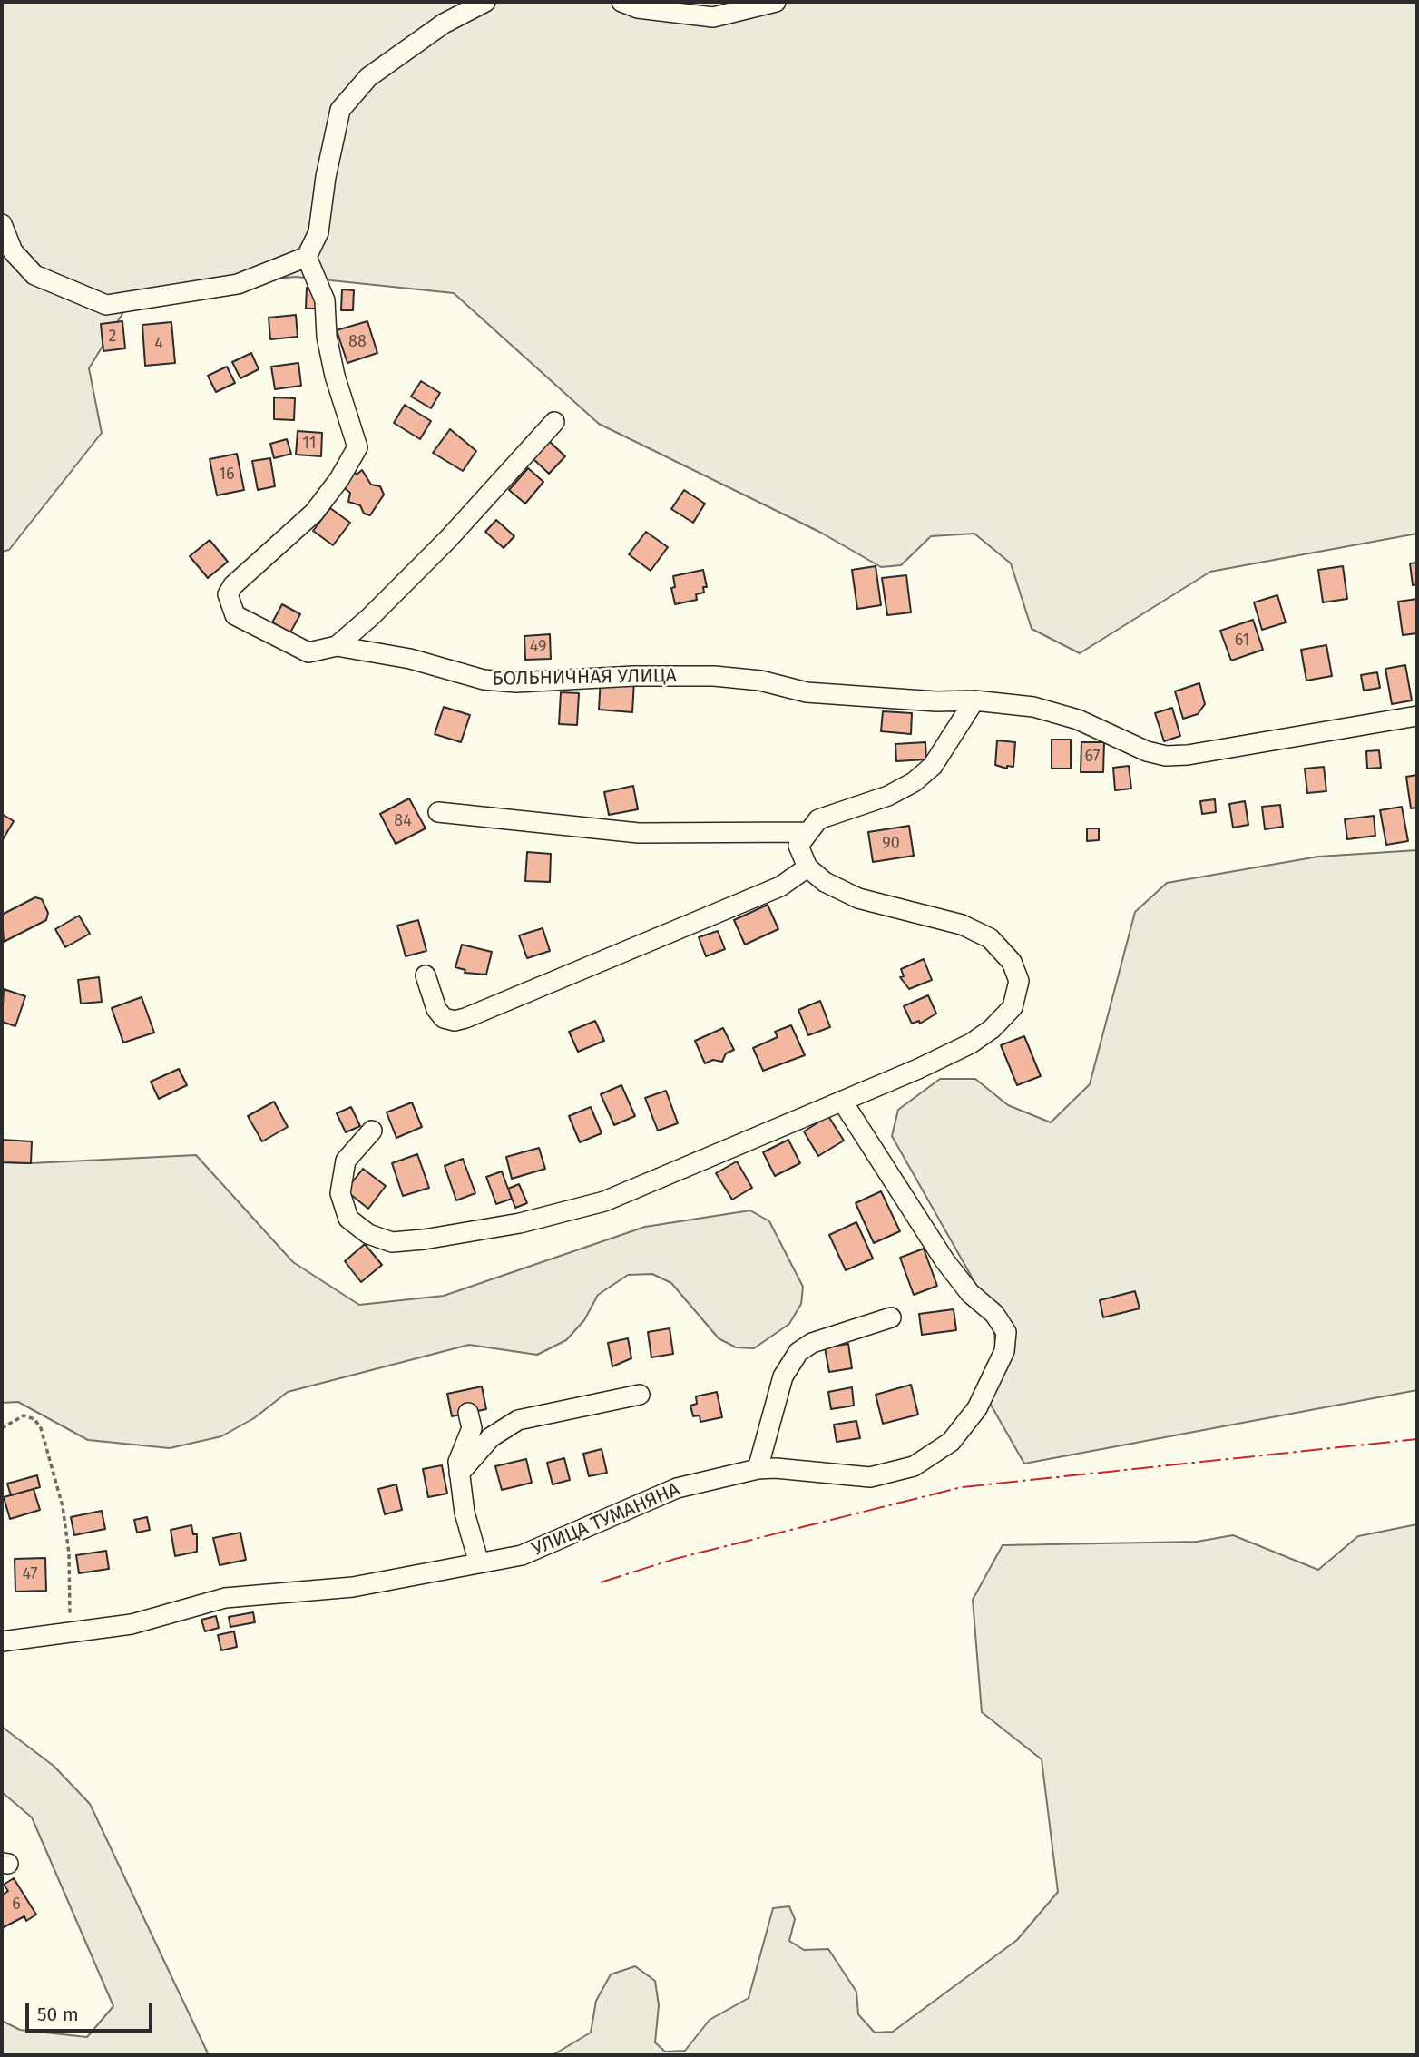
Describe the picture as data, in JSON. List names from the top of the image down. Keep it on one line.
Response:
{"streets":{"street":["БОЛЬНИЧНАЯ УЛИЦА","УЛИЦА ТУМАНЯНА"]},"house_numbers":["2","88","4","11","16","61","49","67","84","90","47","6"],"scale_bar":"50 m"}
